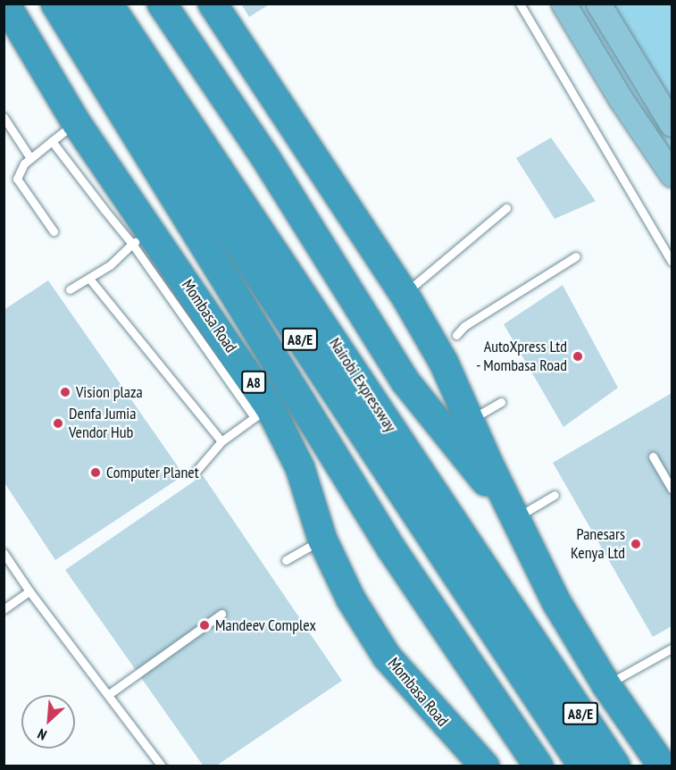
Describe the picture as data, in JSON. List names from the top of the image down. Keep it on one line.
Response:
{"streets":{"highway":["Mombasa Road","A8/E","A8","Nairobi Expressway"]},"places":["AutoXpress Ltd - Mombasa Road","Vision plaza","Denfa Jumia Vendor Hub","Computer Planet","Panesars Kenya Ltd","Mandeev Complex"],"north":"bottom left"}
